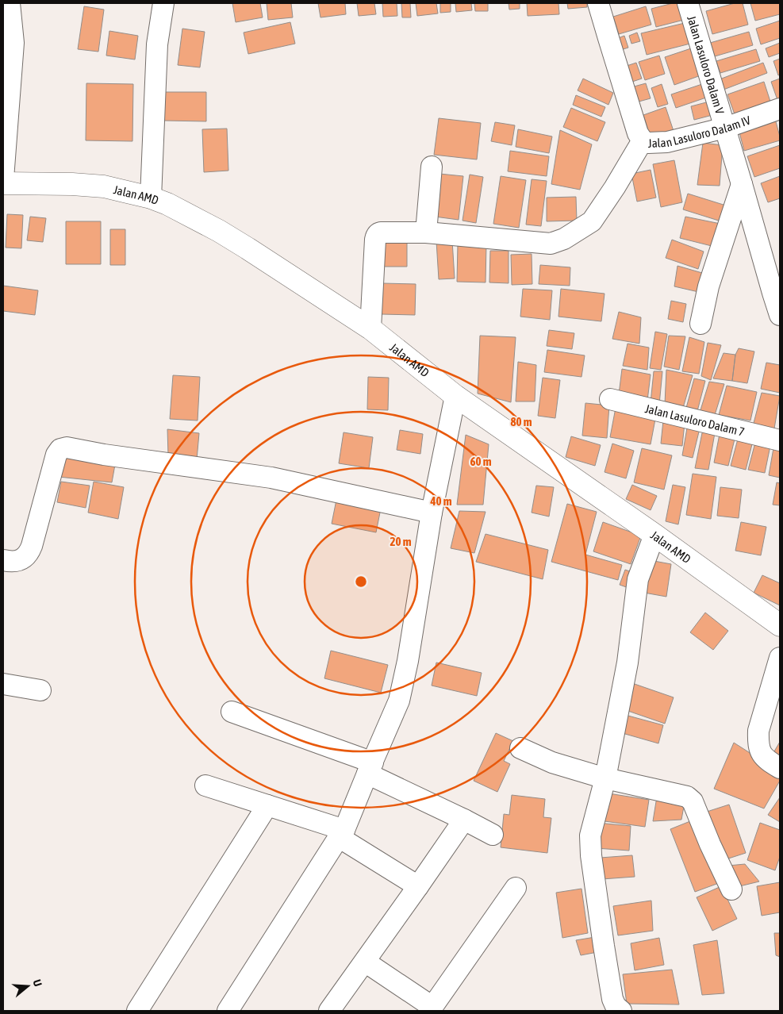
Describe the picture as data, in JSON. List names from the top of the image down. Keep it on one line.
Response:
{"streets":{"street":["Jalan Lasuloro Dalam V","Jalan Lasuloro Dalam IV","Jalan AMD","Jalan Lasuloro Dalam 7"]},"crossings":[["Jalan Lasuloro Dalam V","Jalan Lasuloro Dalam IV"]],"north":"right","rings":["80 m","60 m","40 m","20 m"]}
